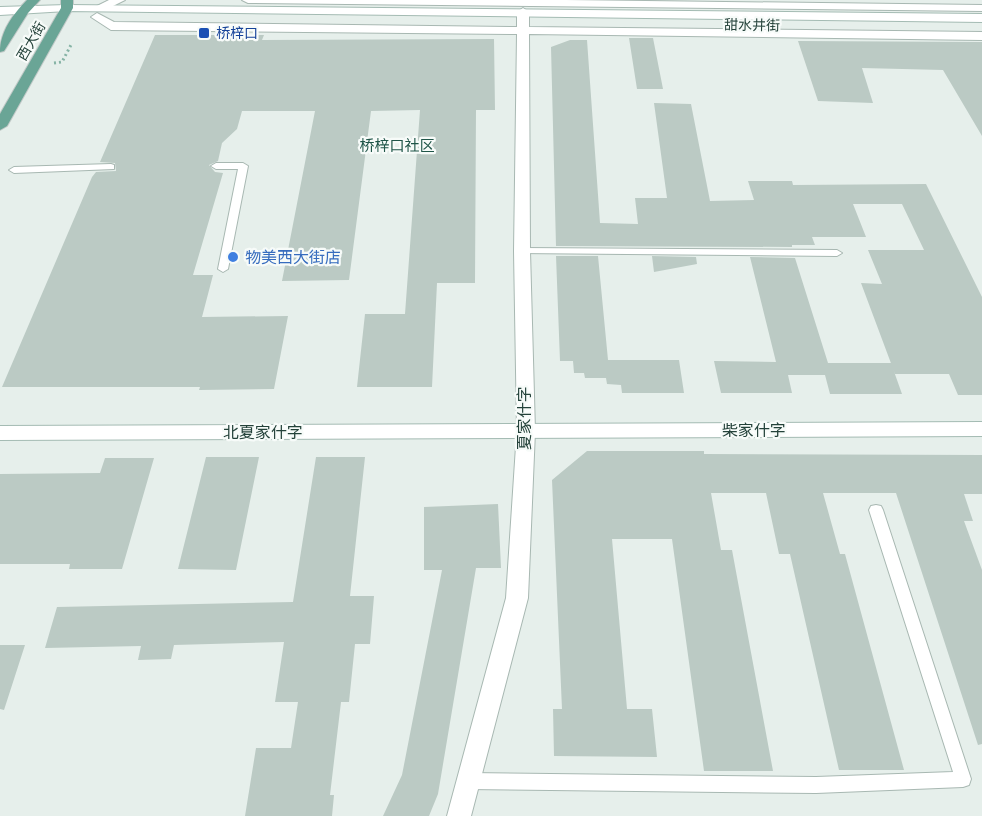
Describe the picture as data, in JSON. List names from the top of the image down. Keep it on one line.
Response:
{"streets":{"main road":["西大街"],"street":["甜水井街","夏家什字","柴家什字","北夏家什字"]},"crossings":[["甜水井街","夏家什字"],["夏家什字","柴家什字"],["夏家什字","北夏家什字"],["柴家什字","北夏家什字"]],"districts":["桥梓口社区"],"places":{"transit":["桥梓口"],"other":["物美西大街店"]}}
